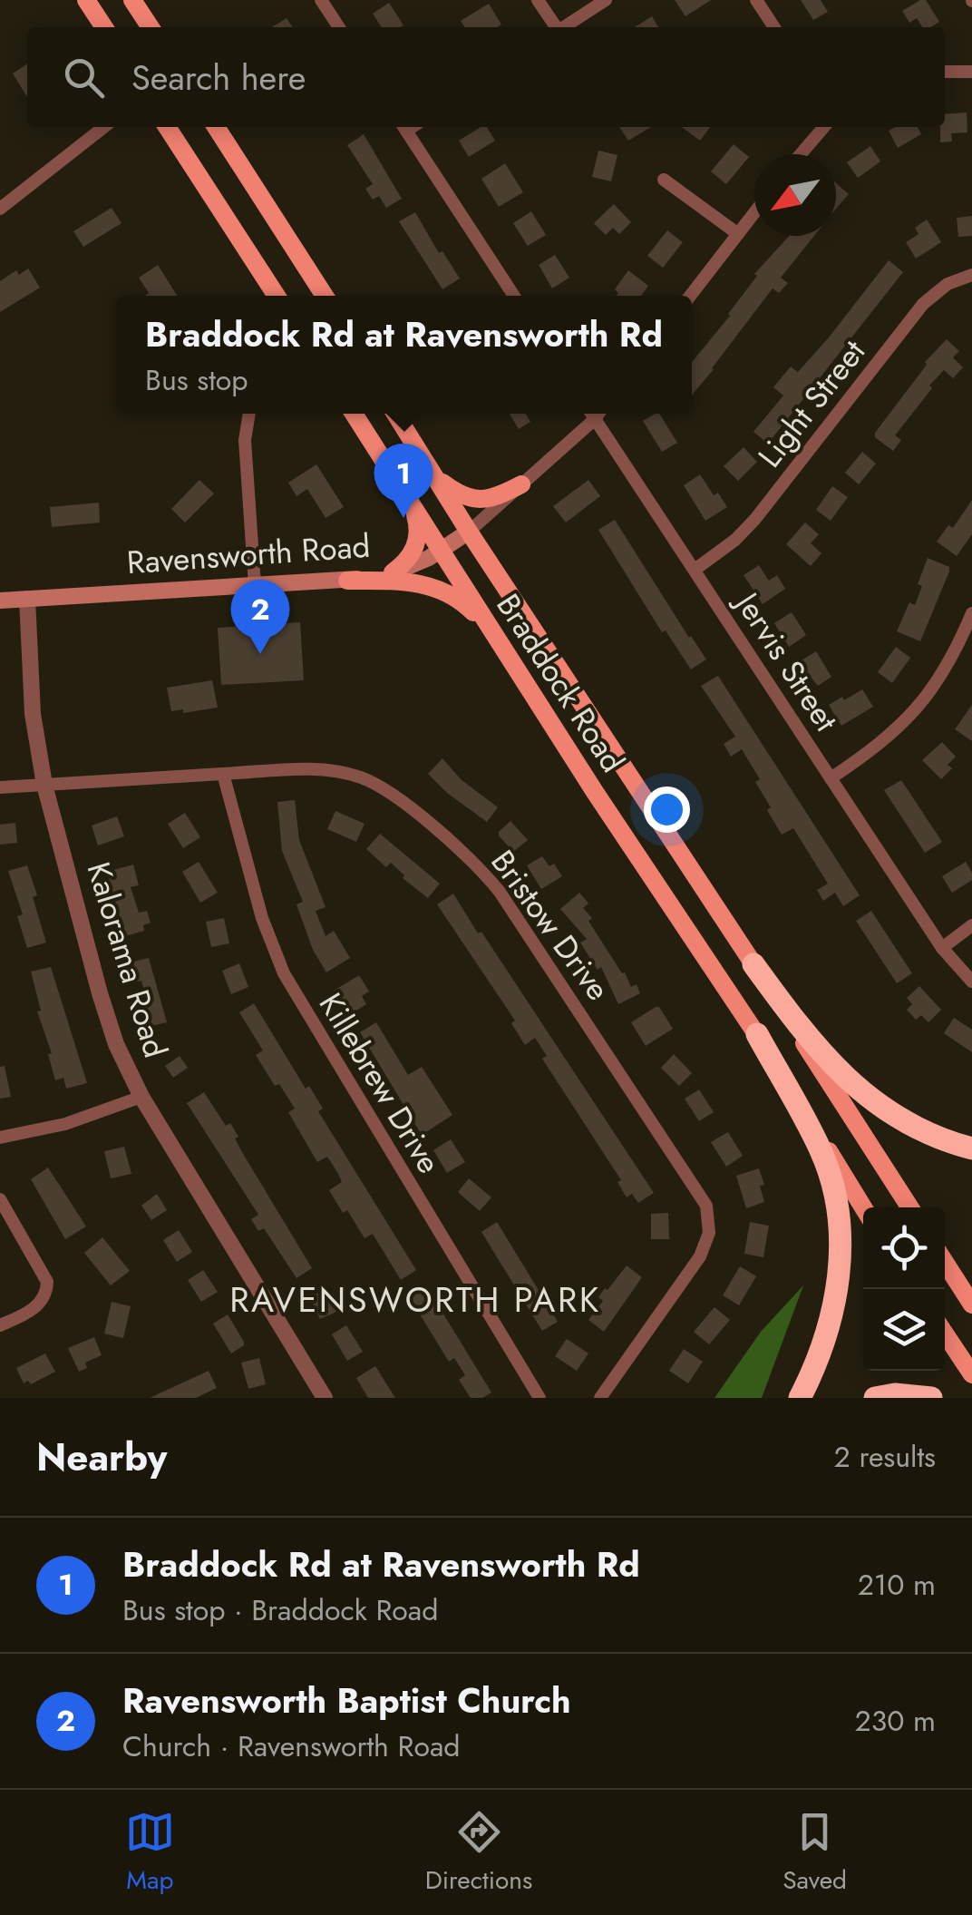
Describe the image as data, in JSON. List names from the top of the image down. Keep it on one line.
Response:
{"streets":{"main road":["Ravensworth Road","Braddock Road"],"street":["Light Street","Jervis Street","Bristow Drive","Kalorama Road","Killebrew Drive"]},"crossings":[["Light Street","Jervis Street"],["Ravensworth Road","Braddock Road"],["Ravensworth Road","Kalorama Road"],["Bristow Drive","Kalorama Road"],["Bristow Drive","Killebrew Drive"]],"districts":["RAVENSWORTH PARK"],"north":"bottom left","page":{"search":"Search here","popup":["Braddock Rd at Ravensworth Rd","Bus stop"],"pins":["1","2"],"heading":["Nearby","2 results"],"list":[{"mark":"1","name":"Braddock Rd at Ravensworth Rd","note":"Bus stop · Braddock Road","value":"210 m"},{"mark":"2","name":"Ravensworth Baptist Church","note":"Church · Ravensworth Road","value":"230 m"}],"nav":["Map","Directions","Saved"]}}
